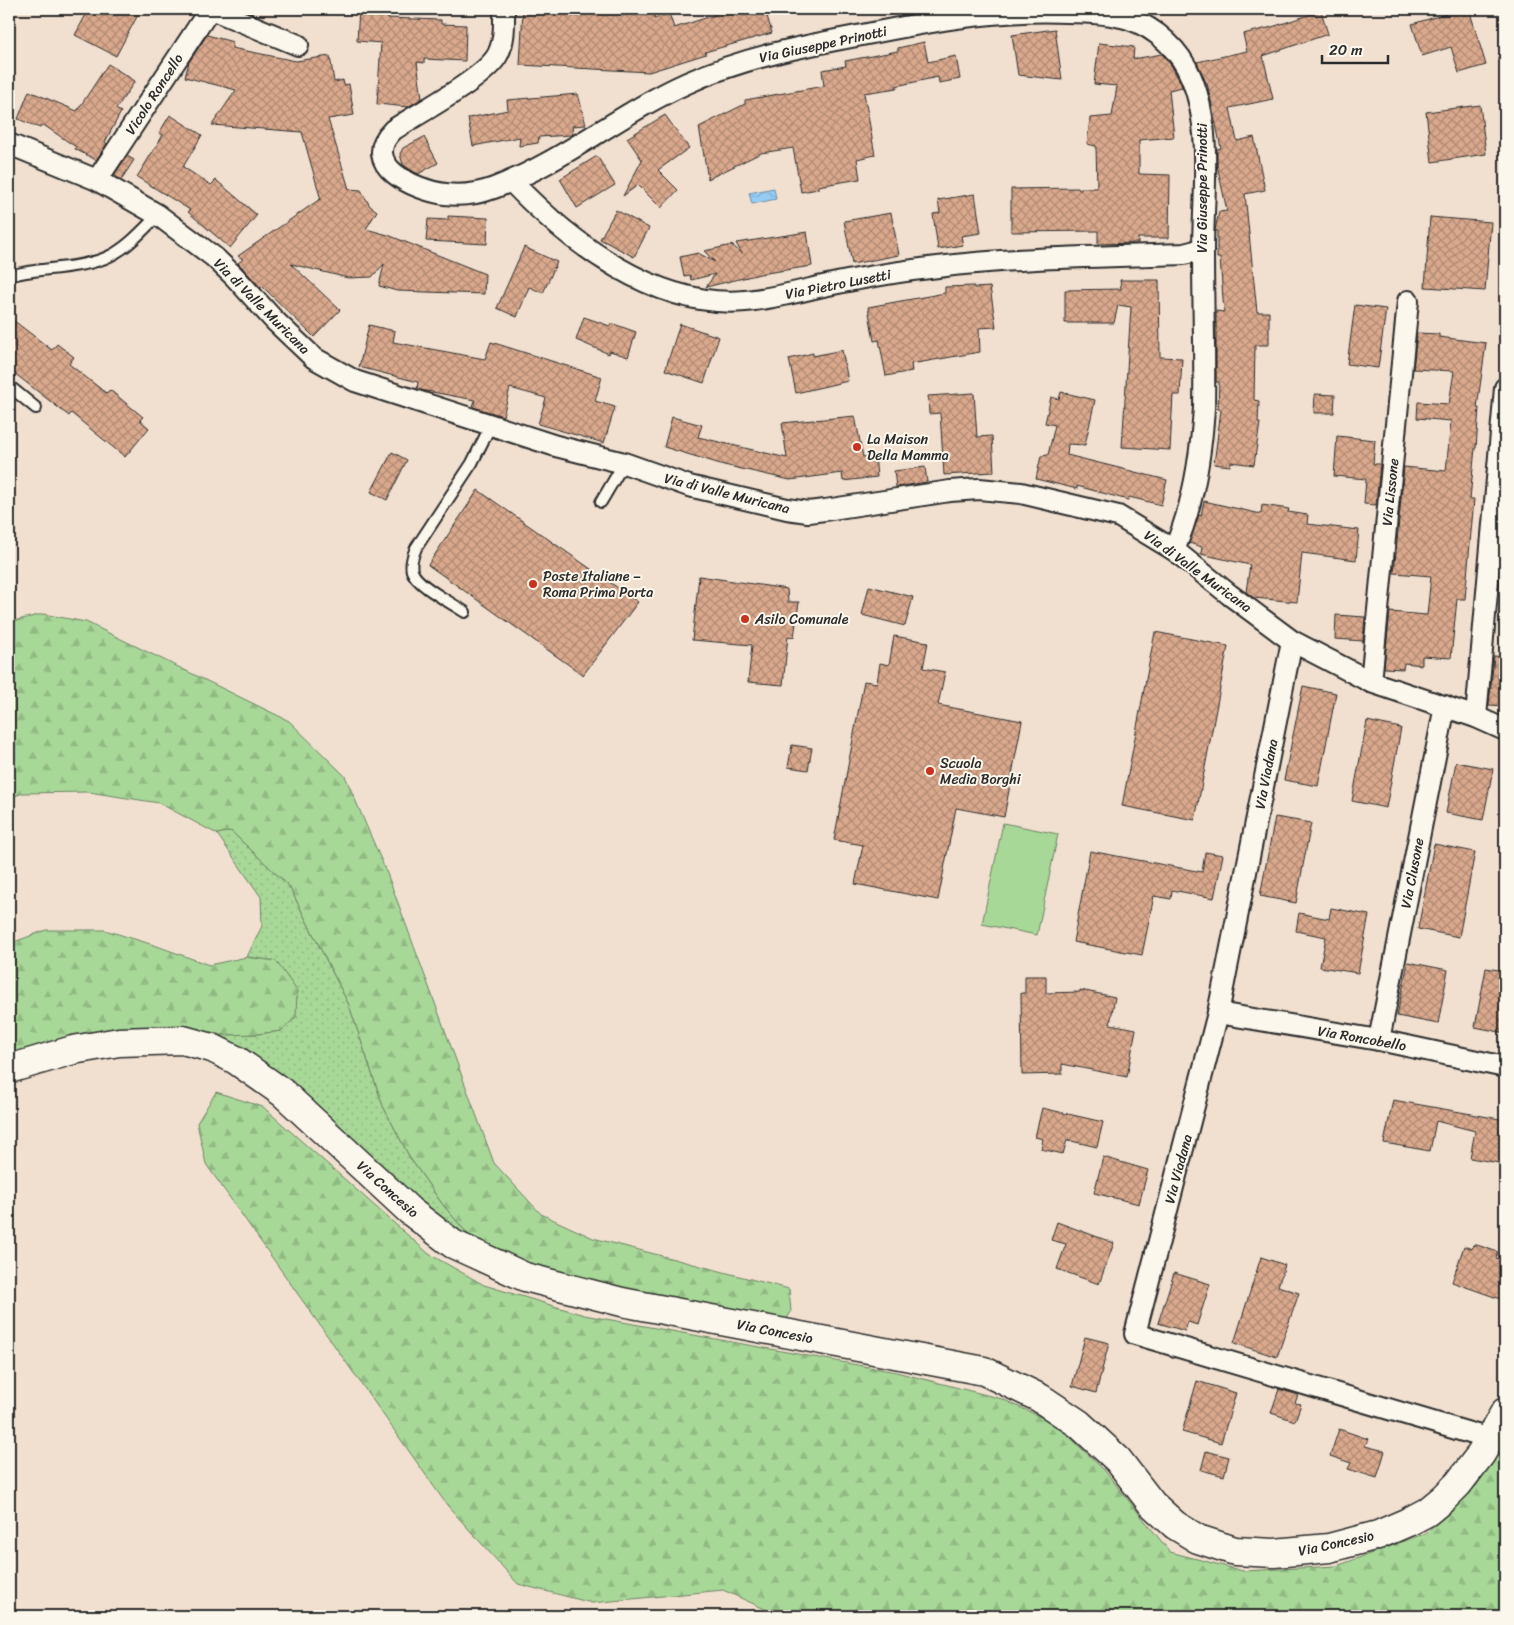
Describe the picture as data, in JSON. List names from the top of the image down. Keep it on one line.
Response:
{"streets":{"street":["Via Giuseppe Prinotti","Vicolo Roncello","Via Pietro Lusetti","Via di Valle Muricana","Via Lissone","Via Viadana","Via Clusone","Via Roncobello","Via Concesio"]},"crossings":[["Via Giuseppe Prinotti","Via Pietro Lusetti"],["Via Giuseppe Prinotti","Via di Valle Muricana"],["Vicolo Roncello","Via di Valle Muricana"],["Via di Valle Muricana","Via Lissone"],["Via di Valle Muricana","Via Viadana"],["Via di Valle Muricana","Via Clusone"],["Via Viadana","Via Roncobello"],["Via Viadana","Via Concesio"],["Via Clusone","Via Roncobello"]],"places":["La Maison Della Mamma","Poste Italiane – Roma Prima Porta","Asilo Comunale","Scuola Media Borghi"],"scale_bar":"20 m"}
